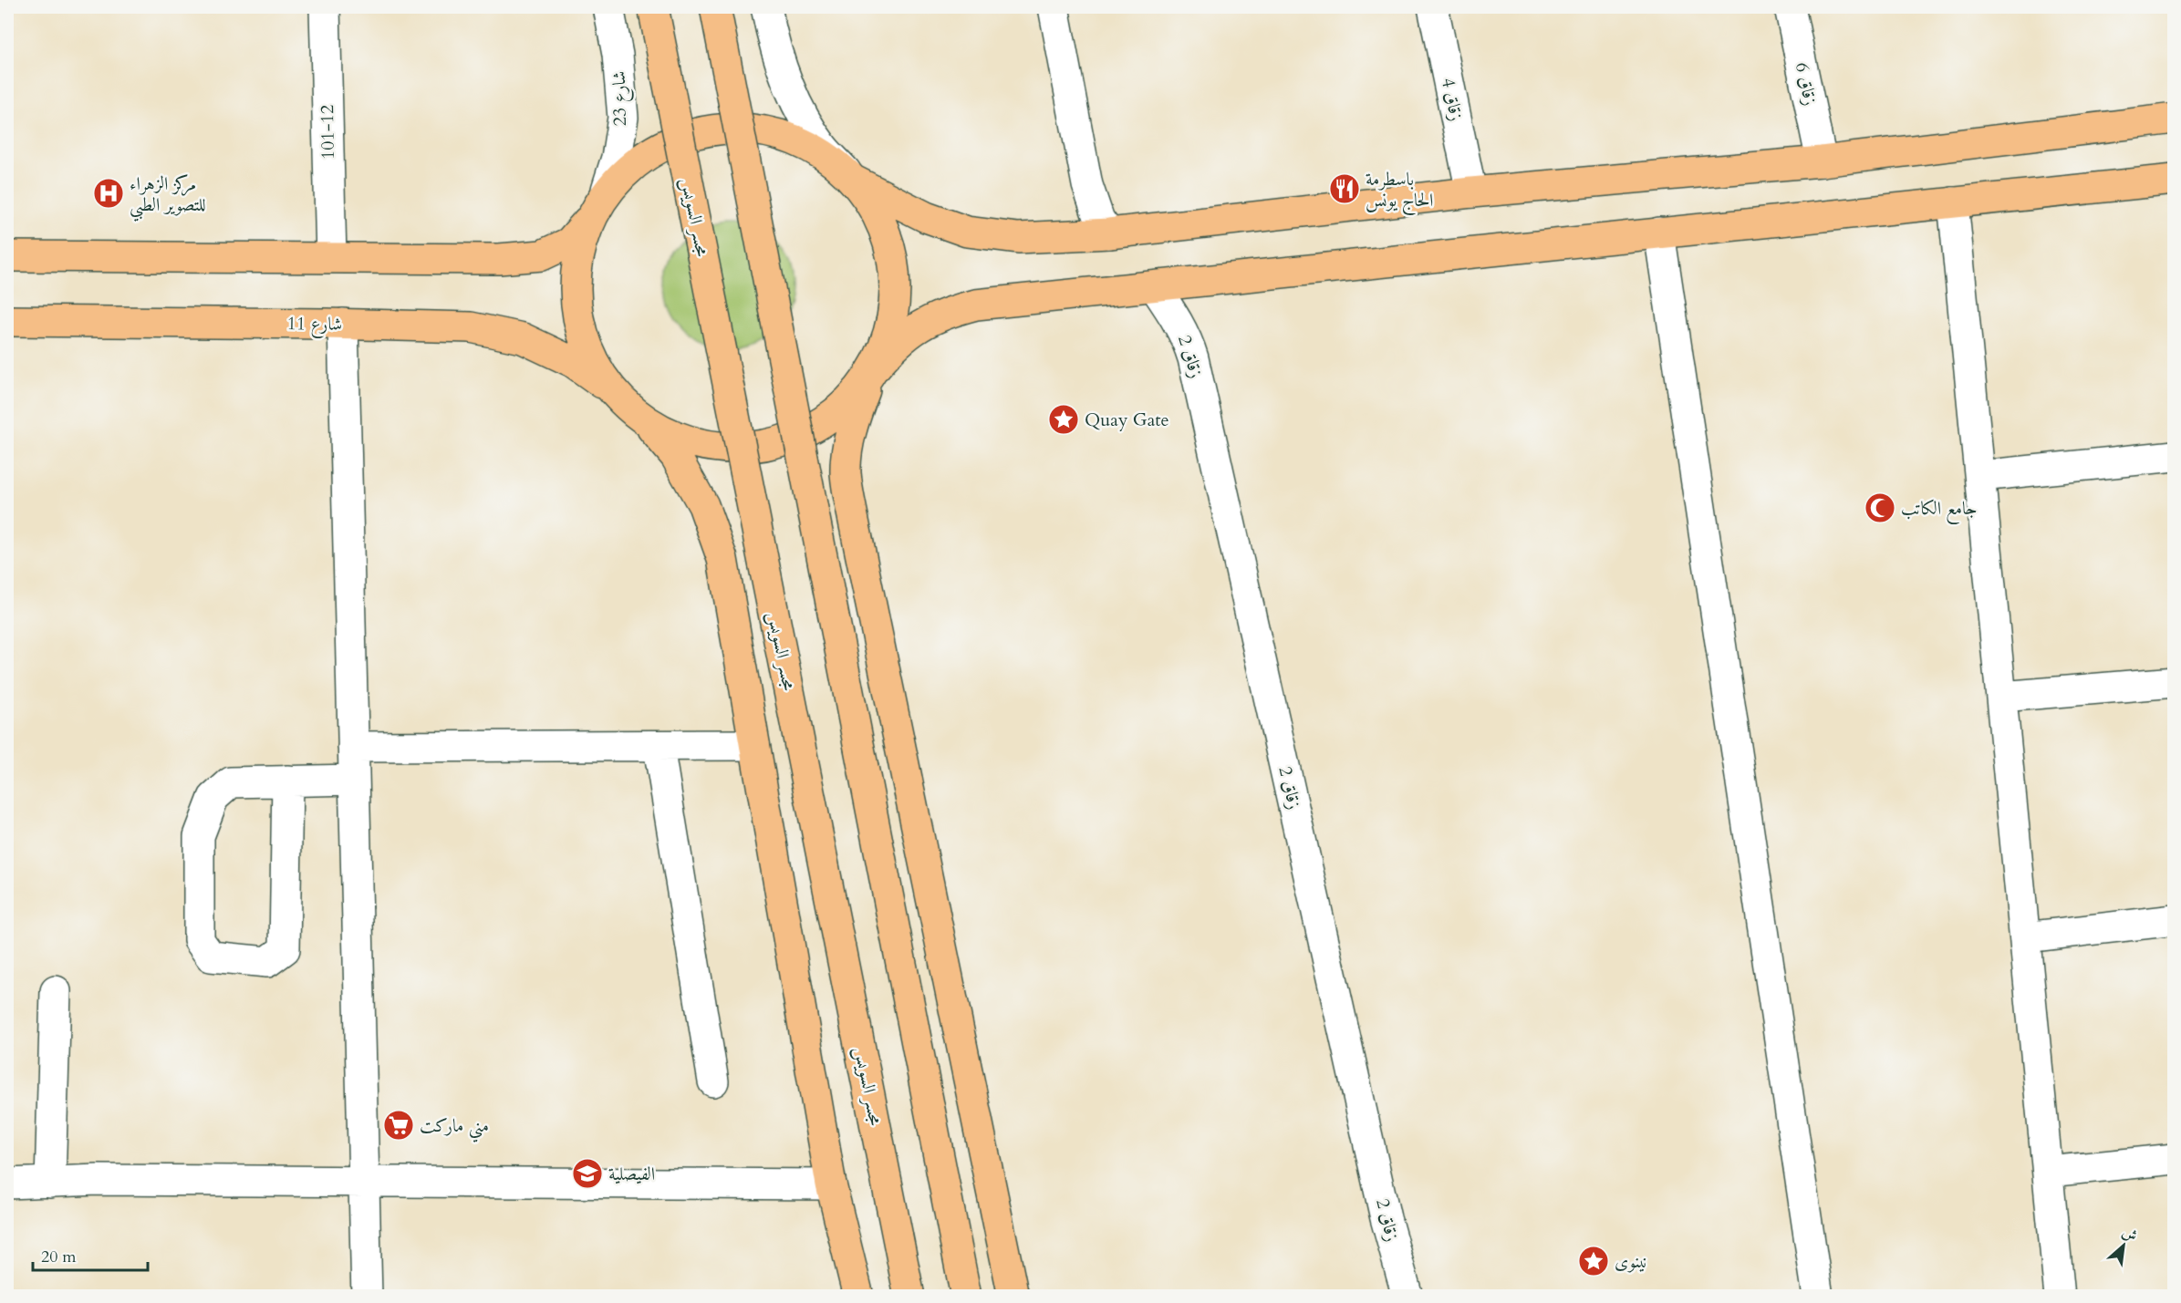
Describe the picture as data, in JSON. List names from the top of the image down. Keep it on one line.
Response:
{"streets":{"main road":["مجسر السويس","شارع 11"],"street":["زقاق 6","شارع 23","زقاق 4","101-12","زقاق 2"]},"places":{"restaurant":["باسطرمة الحاج يونس"],"hospital":["مركز الزهراء للتصوير الطبي"],"place":["Quay Gate","نينوى"],"mosque":["جامع الكاتب"],"supermarket":["مني ماركت"],"school or university":["الفيصلية"]},"scale_bar":"20 m","north":"top right"}
